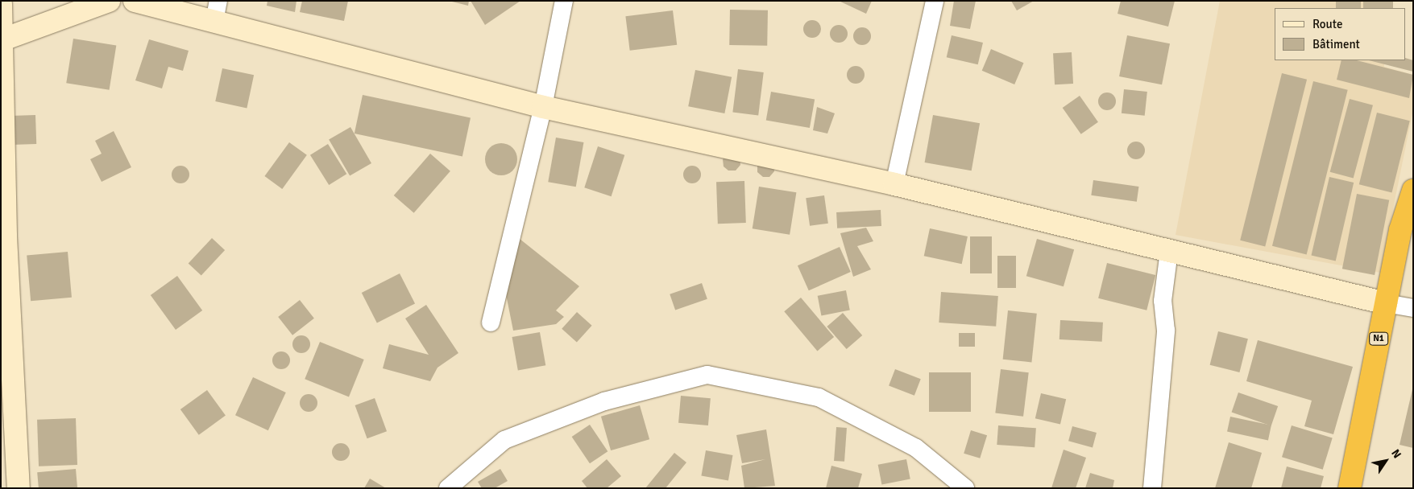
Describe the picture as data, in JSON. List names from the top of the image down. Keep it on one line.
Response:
{"streets":{"highway":["N1"]},"legend":["Route","Bâtiment"],"north":"top right"}
